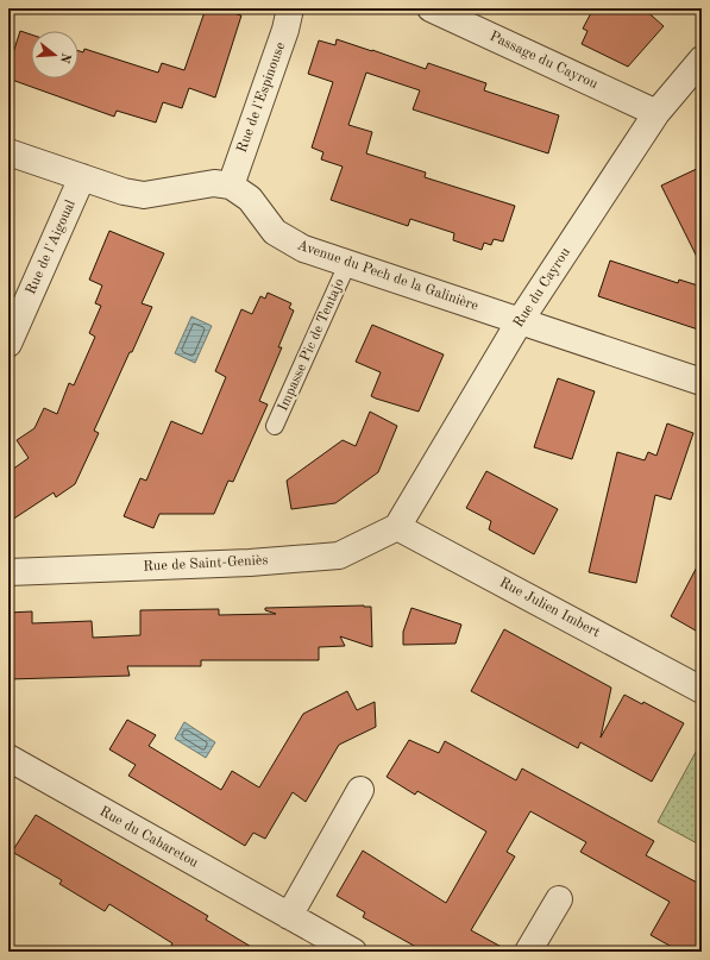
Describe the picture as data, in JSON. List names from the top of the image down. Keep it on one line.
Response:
{"streets":{"street":["Passage du Cayrou","Rue de l'Espinouse","Rue de l'Aigoual","Avenue du Pech de la Galinière","Rue du Cayrou","Rue de Saint-Geniès","Rue Julien Imbert","Rue du Cabaretou"],"lane":["Impasse Pic de Tentajo"]},"crossings":[["Passage du Cayrou","Rue du Cayrou"],["Rue de l'Espinouse","Avenue du Pech de la Galinière"],["Avenue du Pech de la Galinière","Rue du Cayrou"],["Avenue du Pech de la Galinière","Impasse Pic de Tentajo"],["Rue du Cayrou","Rue de Saint-Geniès"],["Rue du Cayrou","Rue Julien Imbert"],["Rue de Saint-Geniès","Rue Julien Imbert"]],"north":"right"}
